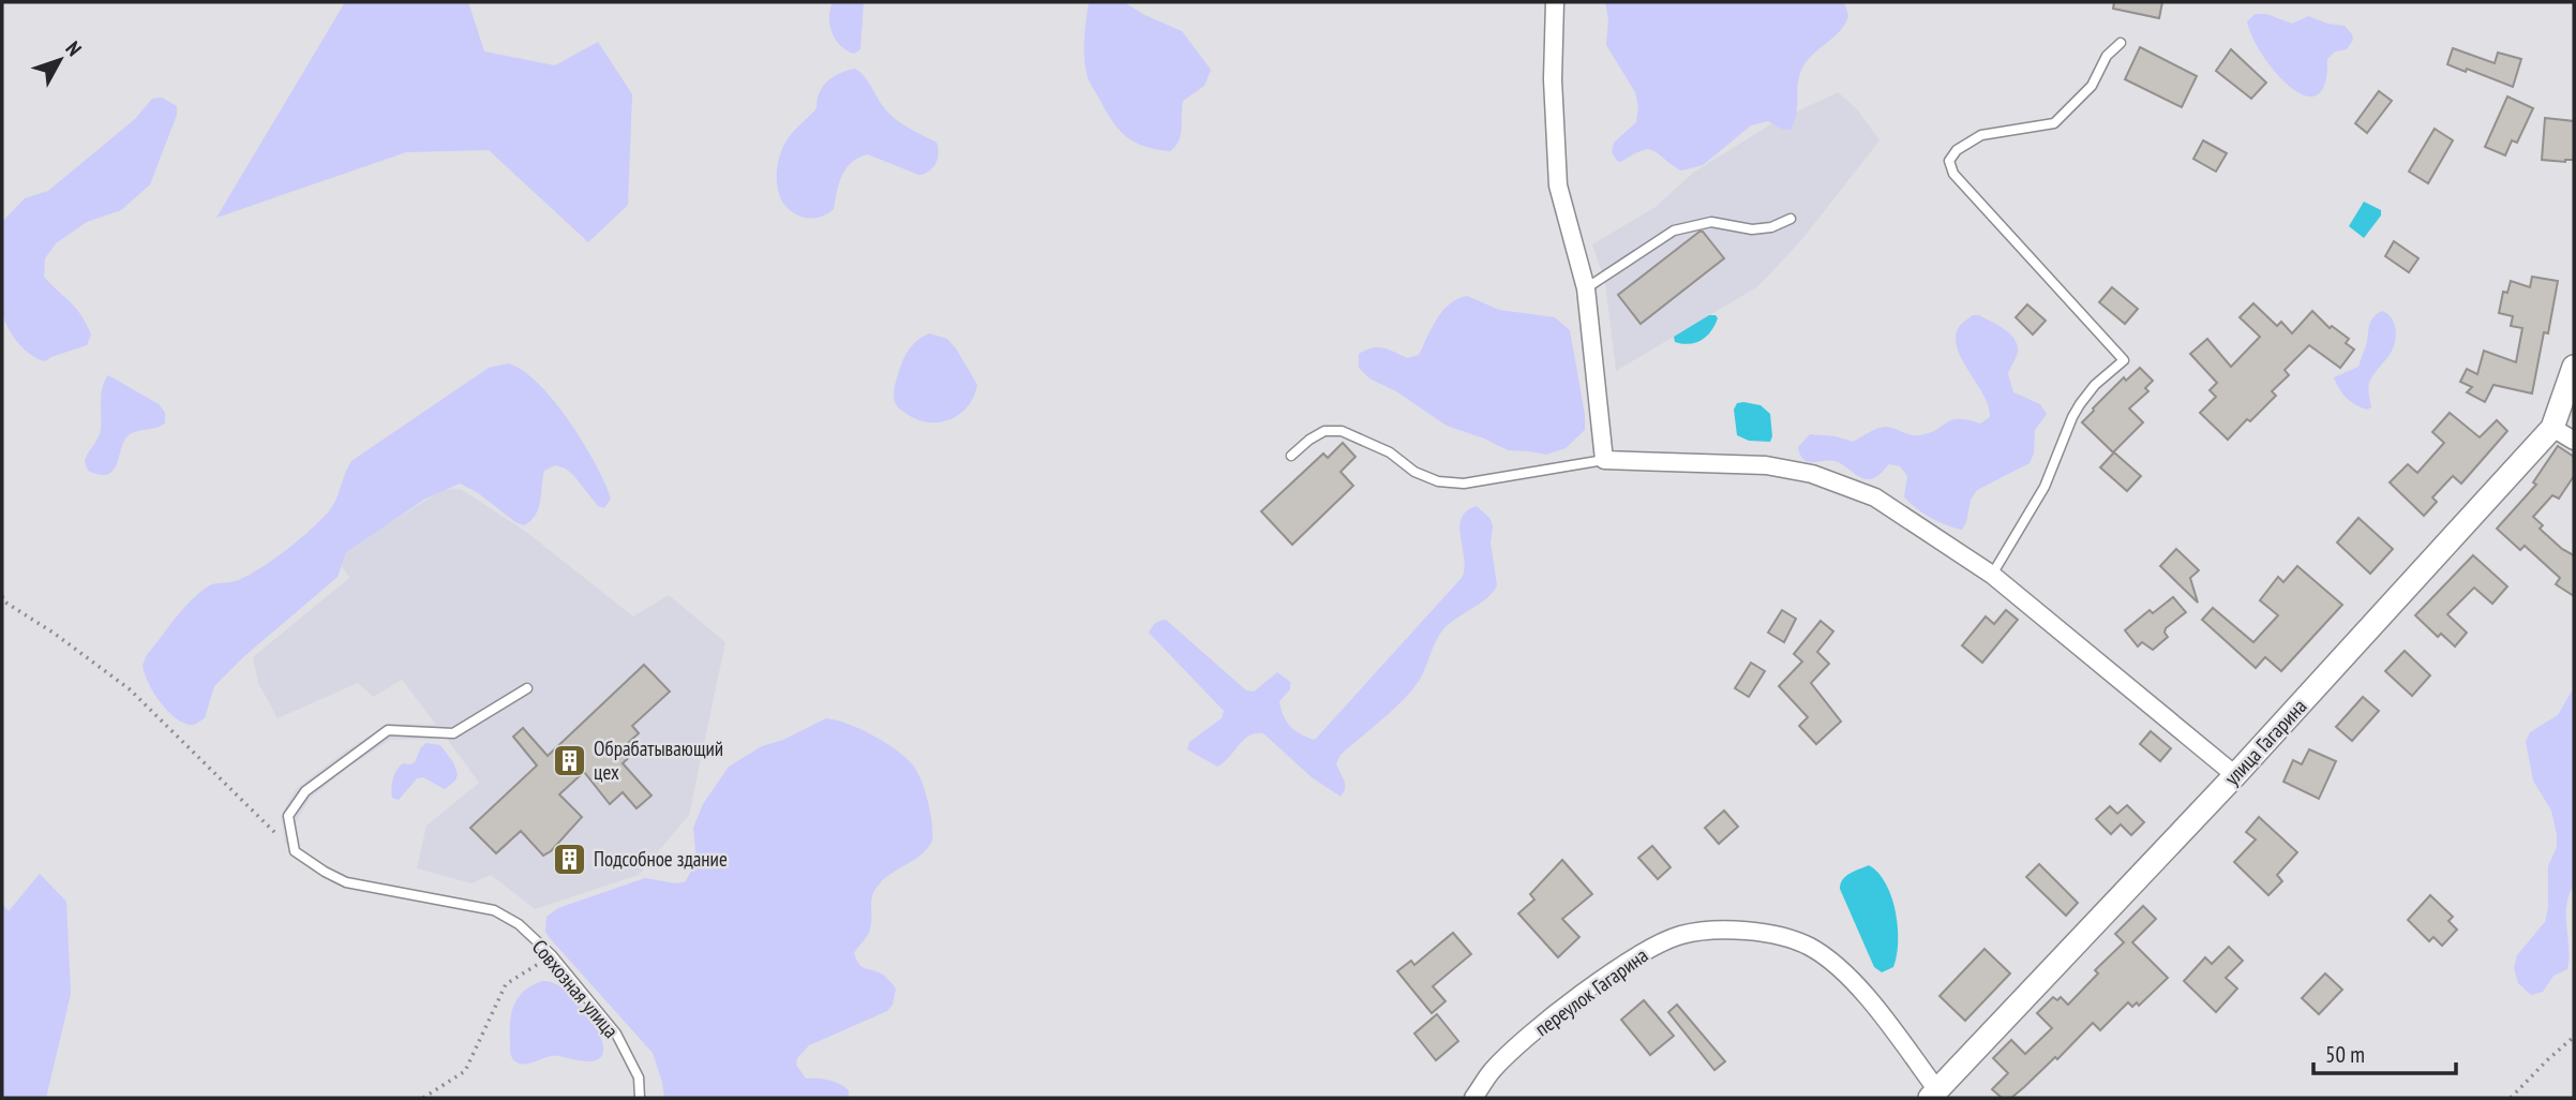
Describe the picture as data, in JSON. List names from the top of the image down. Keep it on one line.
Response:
{"streets":{"main road":["улица Гагарина"],"street":["переулок Гагарина"],"lane":["Совхозная улица"]},"crossings":[["улица Гагарина","переулок Гагарина"]],"places":{"building":["Обрабатывающий цех","Подсобное здание"]},"scale_bar":"50 m","north":"top right"}
